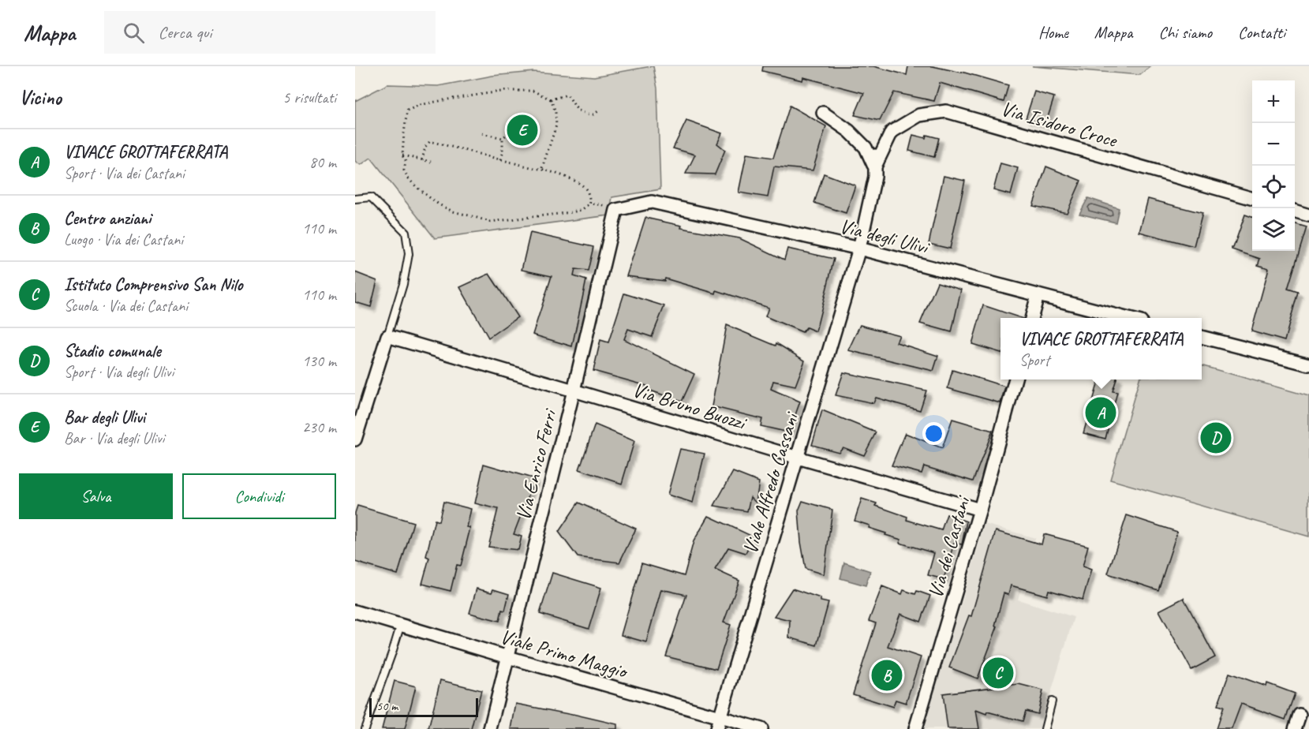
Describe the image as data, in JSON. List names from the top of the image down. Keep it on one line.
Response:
{"streets":{"street":["Via Isidoro Croce","Via degli Ulivi","Via Bruno Buozzi","Via Enrico Ferri","Viale Alfredo Cassani","Via dei Castani","Viale Primo Maggio"]},"crossings":[["Via Isidoro Croce","Via degli Ulivi"],["Via Isidoro Croce","Viale Alfredo Cassani"],["Via degli Ulivi","Via Enrico Ferri"],["Via degli Ulivi","Viale Alfredo Cassani"],["Via Bruno Buozzi","Via Enrico Ferri"],["Via Bruno Buozzi","Viale Alfredo Cassani"],["Via Bruno Buozzi","Via dei Castani"],["Via Enrico Ferri","Viale Primo Maggio"],["Viale Alfredo Cassani","Viale Primo Maggio"]],"scale_bar":"50 m","page":{"header":"Mappa","search":"Cerca qui","nav":["Home","Mappa","Chi siamo","Contatti"],"heading":["Vicino","5 risultati"],"map_buttons":["+","−"],"pins":["E","A","D","C","B"],"list":[{"mark":"A","name":"VIVACE GROTTAFERRATA","note":"Sport · Via dei Castani","value":"80 m"},{"mark":"B","name":"Centro anziani","note":"Luogo · Via dei Castani","value":"110 m"},{"mark":"C","name":"Istituto Comprensivo San Nilo","note":"Scuola · Via dei Castani","value":"110 m"},{"mark":"D","name":"Stadio comunale","note":"Sport · Via degli Ulivi","value":"130 m"},{"mark":"E","name":"Bar degli Ulivi","note":"Bar · Via degli Ulivi","value":"230 m"}],"popup":["VIVACE GROTTAFERRATA","Sport"],"buttons":["Salva","Condividi"],"scale":"50 m"}}
